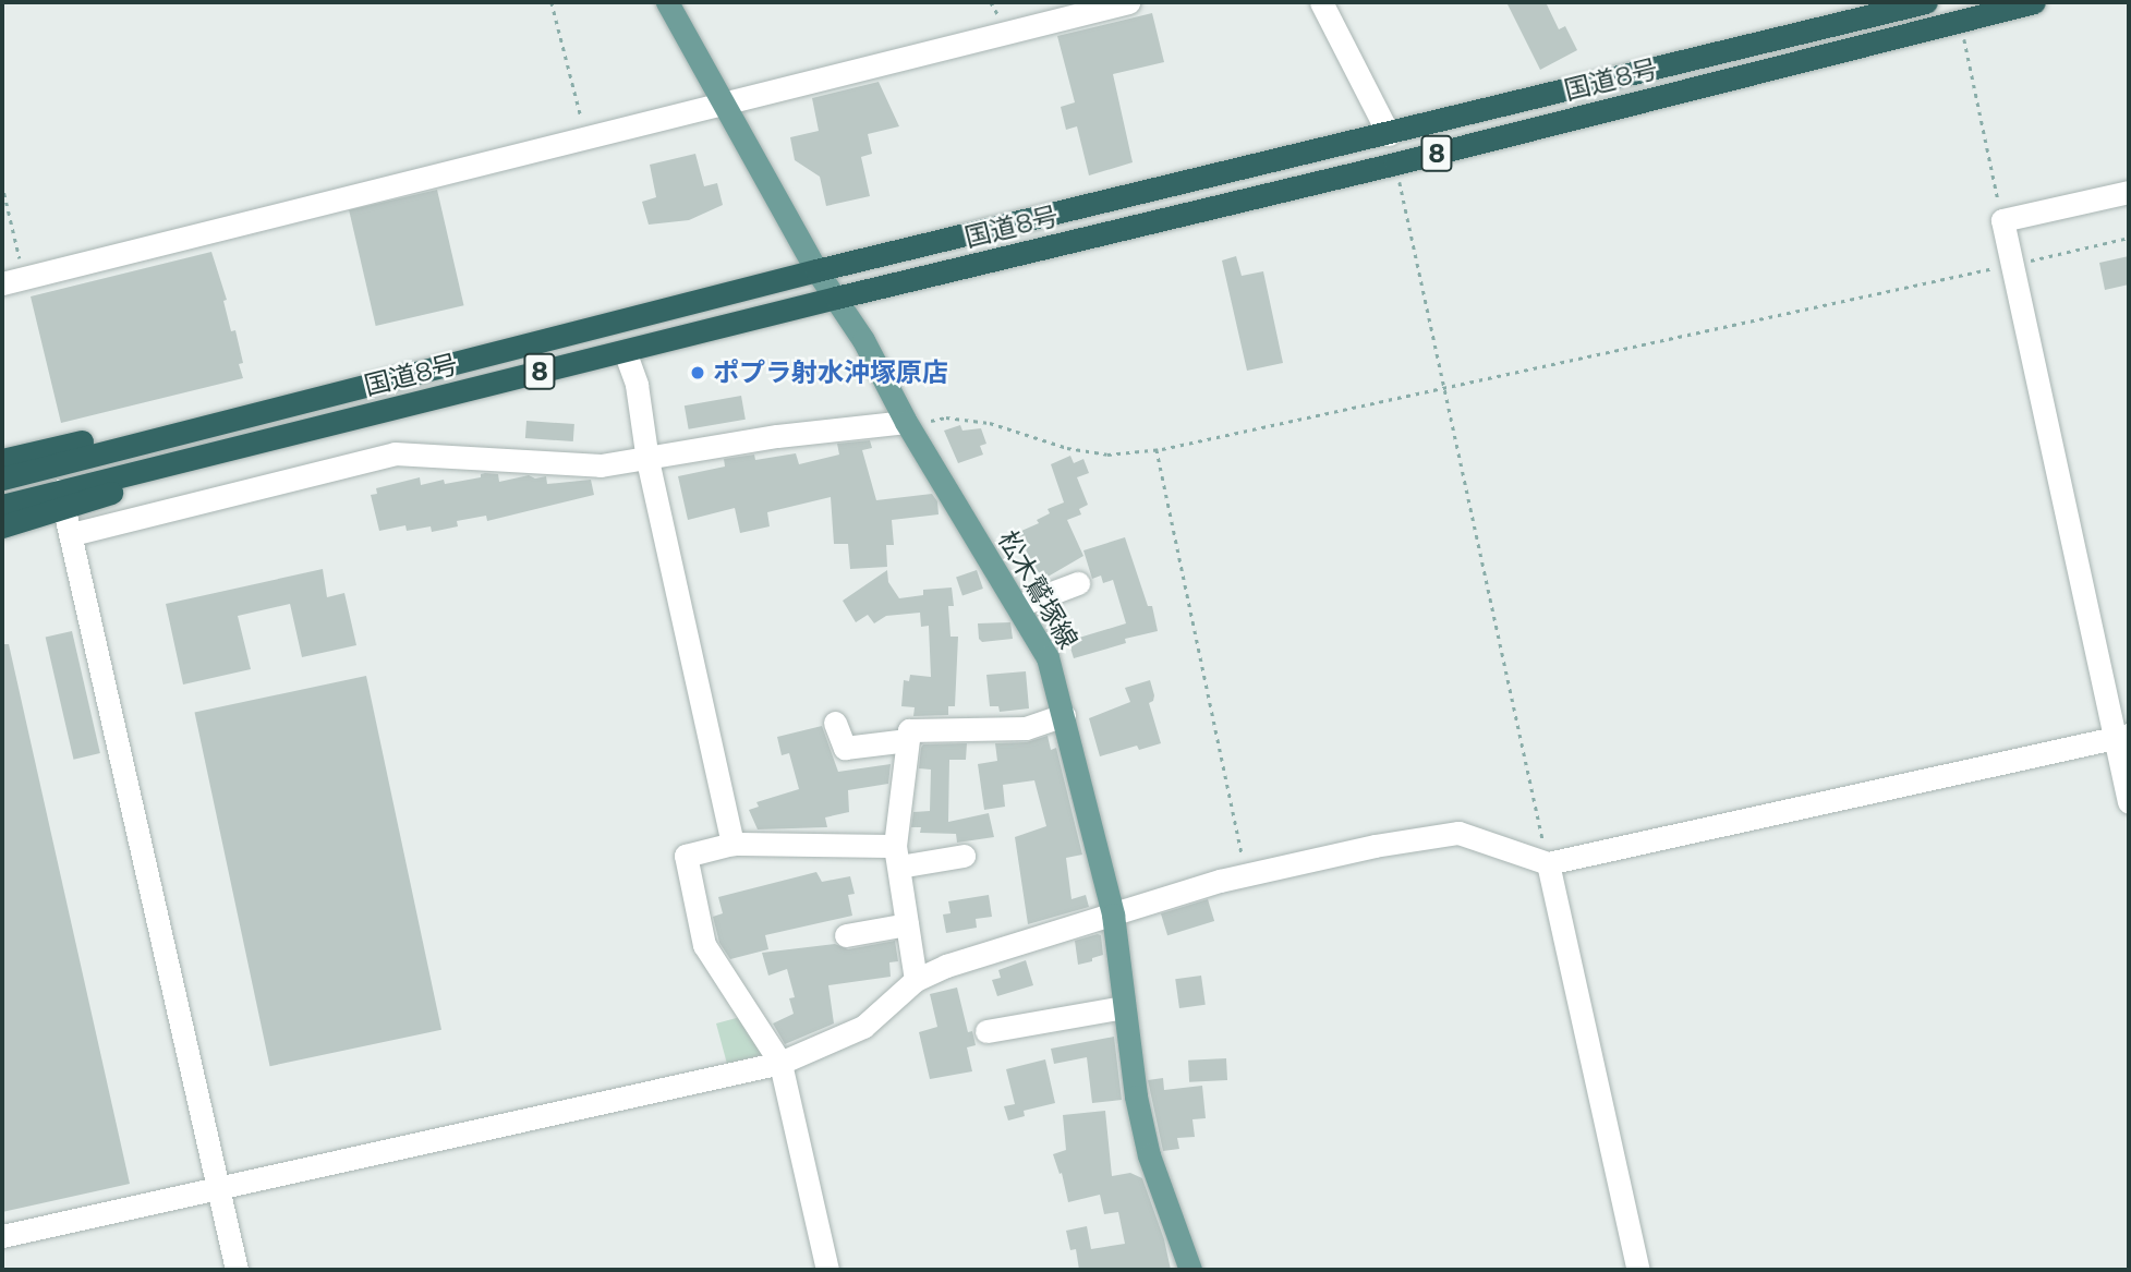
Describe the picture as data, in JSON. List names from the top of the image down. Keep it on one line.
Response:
{"streets":{"highway":["国道8号","8"],"main road":["松木鷲塚線"]},"crossings":[["国道8号","松木鷲塚線"]],"places":["ポプラ射水沖塚原店"]}
